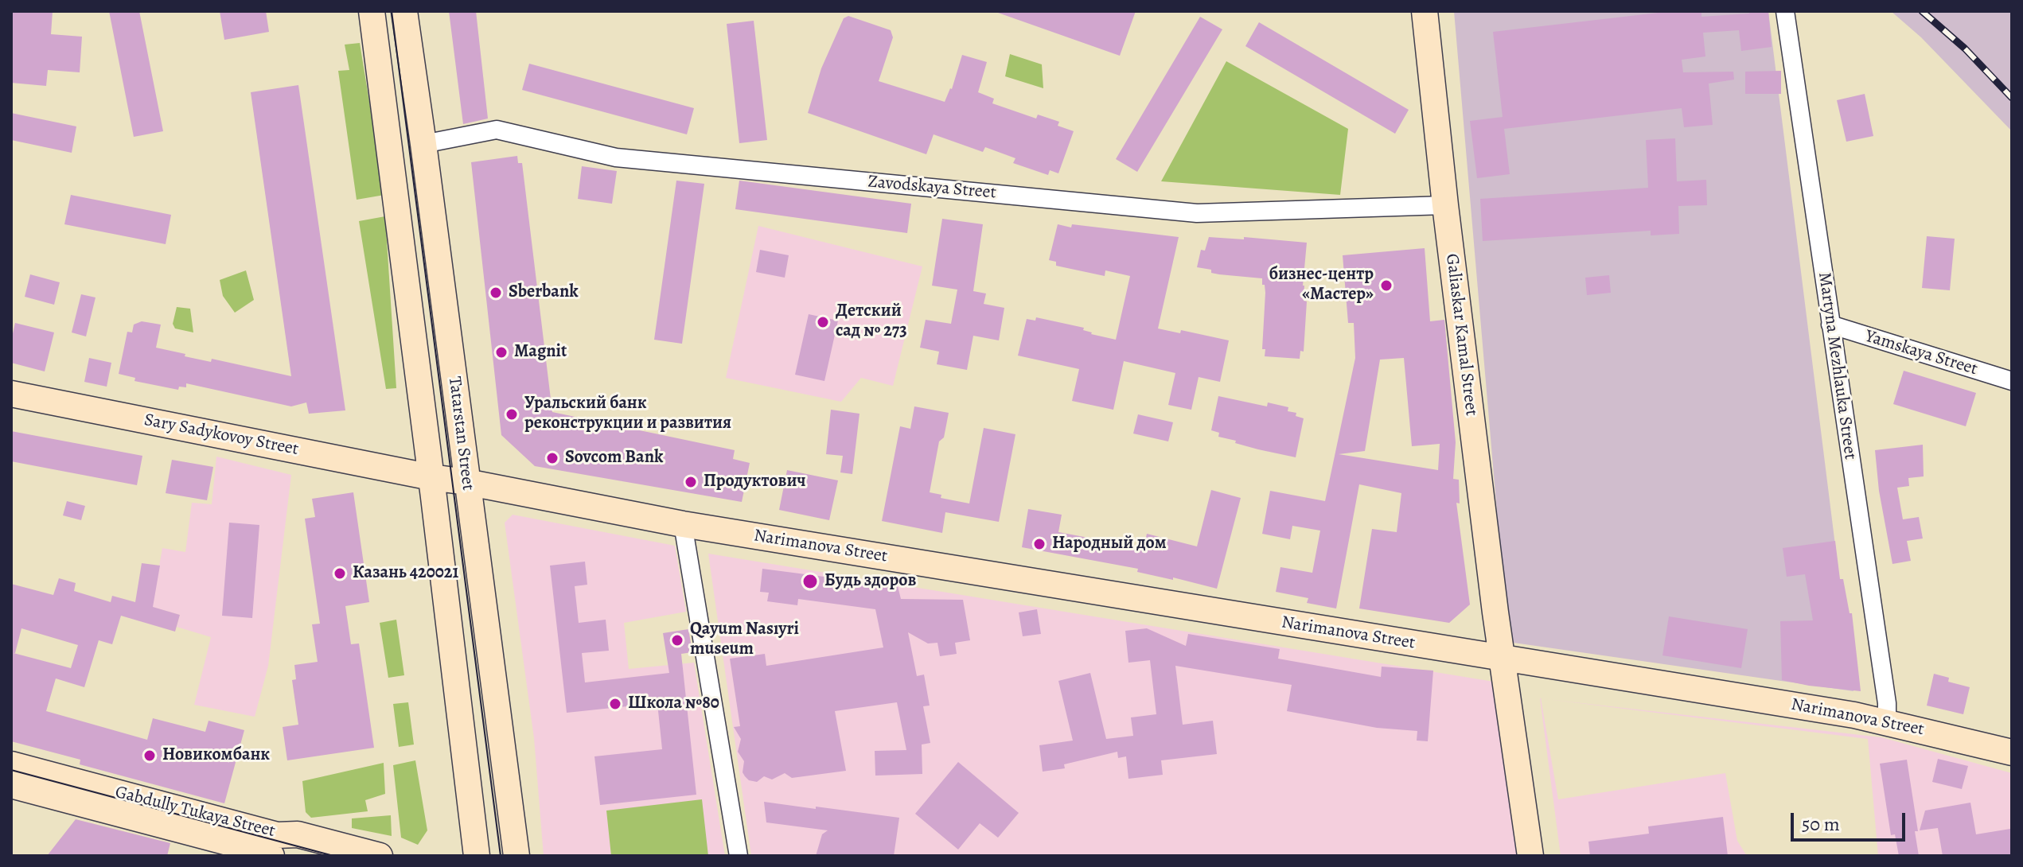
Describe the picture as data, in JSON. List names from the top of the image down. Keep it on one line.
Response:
{"streets":{"main road":["Galiaskar Kamal Street","Tatarstan Street","Sary Sadykovoy Street","Narimanova Street","Gabdully Tukaya Street"],"street":["Zavodskaya Street","Yamskaya Street","Martyna Mezhlauka Street"]},"crossings":[["Zavodskaya Street","Galiaskar Kamal Street"],["Zavodskaya Street","Tatarstan Street"],["Galiaskar Kamal Street","Narimanova Street"],["Yamskaya Street","Martyna Mezhlauka Street"],["Martyna Mezhlauka Street","Narimanova Street"],["Tatarstan Street","Sary Sadykovoy Street"],["Tatarstan Street","Narimanova Street"],["Sary Sadykovoy Street","Narimanova Street"]],"places":["бизнес-центр «Мастер»","Sberbank","Детский сад № 273","Magnit","Уральский банк реконструкции и развития","Sovcom Bank","Продуктович","Народный дом","Казань 420021","Будь здоров","Qayum Nasıyri museum","Школа №80","Новикомбанк"],"scale_bar":"50 m"}
